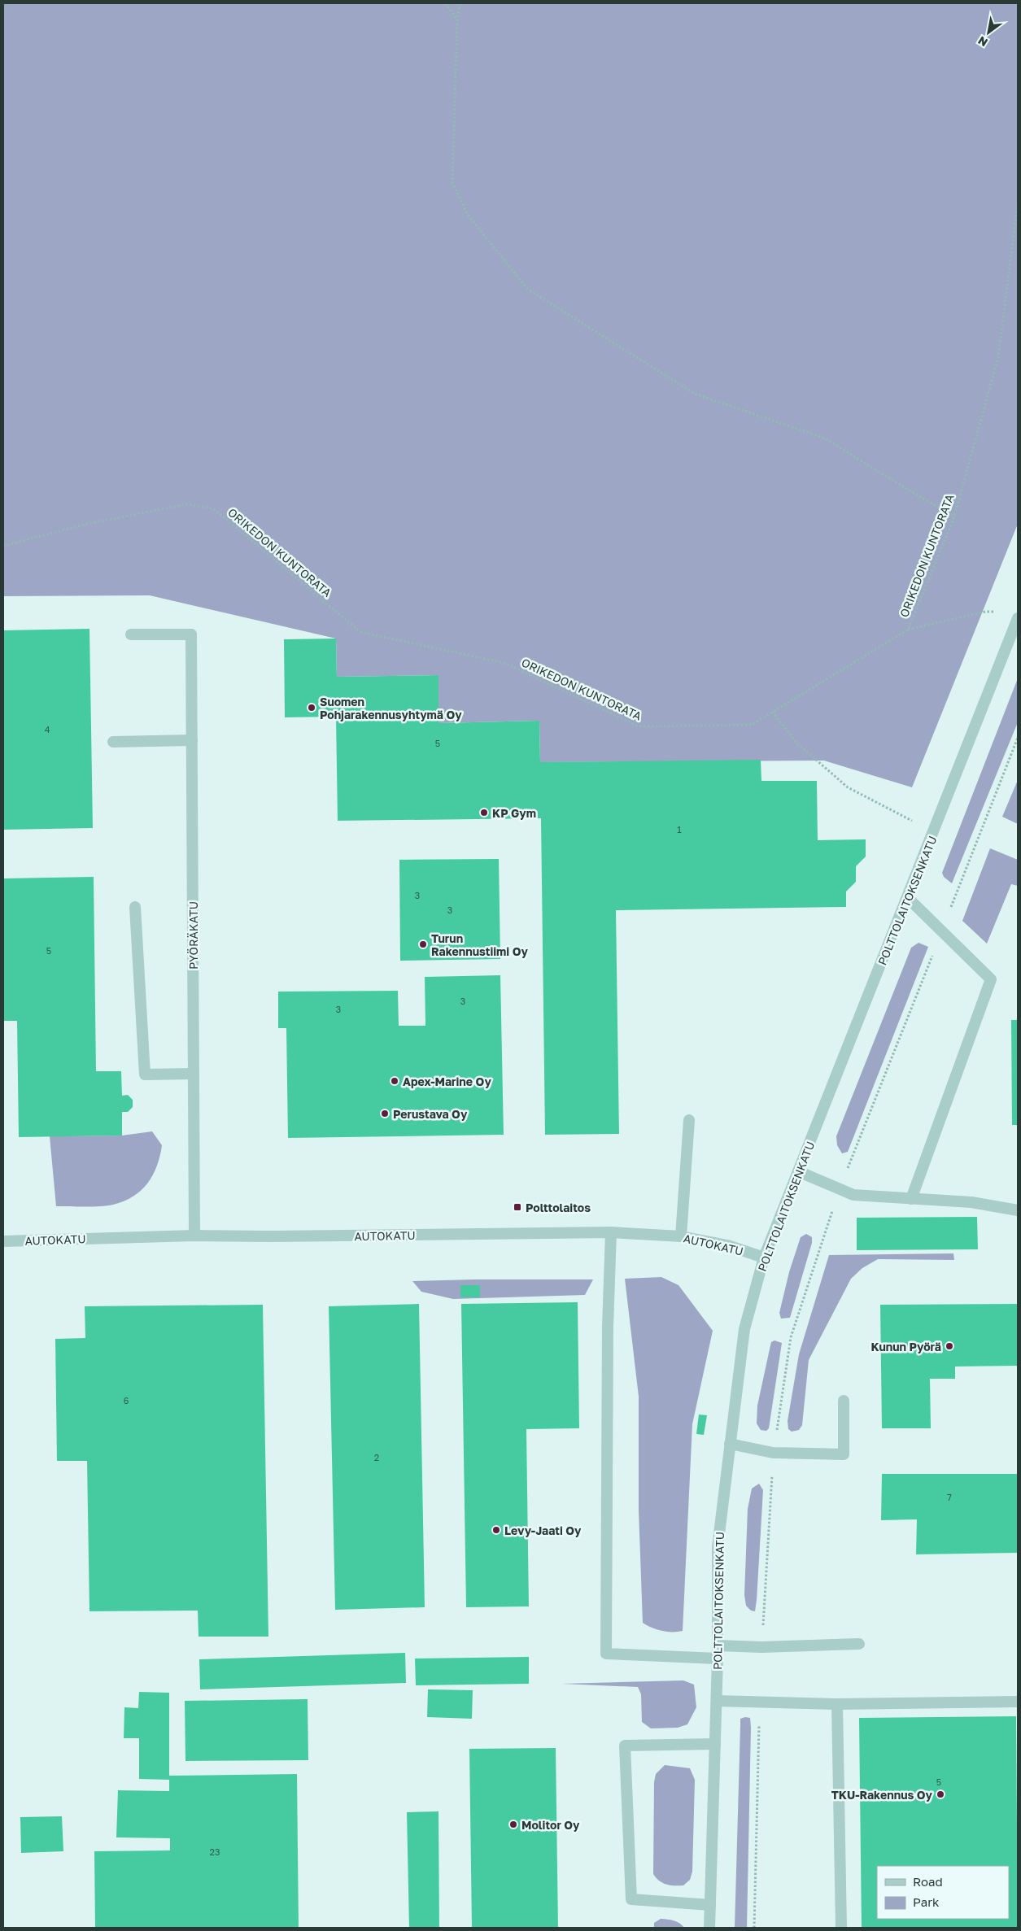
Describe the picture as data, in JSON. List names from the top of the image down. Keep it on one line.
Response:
{"streets":{"street":["POLTTOLAITOKSENKATU","PYÖRÄKATU","AUTOKATU"],"path":["ORIKEDON KUNTORATA"]},"crossings":[["POLTTOLAITOKSENKATU","AUTOKATU"],["PYÖRÄKATU","AUTOKATU"]],"places":{"other":["Suomen Pohjarakennusyhtymä Oy","KP Gym","Turun Rakennustiimi Oy","Apex-Marine Oy","Perustava Oy","Kunun Pyörä","Levy-Jaati Oy","TKU-Rakennus Oy","Molitor Oy"],"transit":["Polttolaitos"]},"house_numbers":["4","5","1","3","3","5","3","3","6","2","7","5","23"],"legend":["Road","Park"],"north":"bottom left"}
